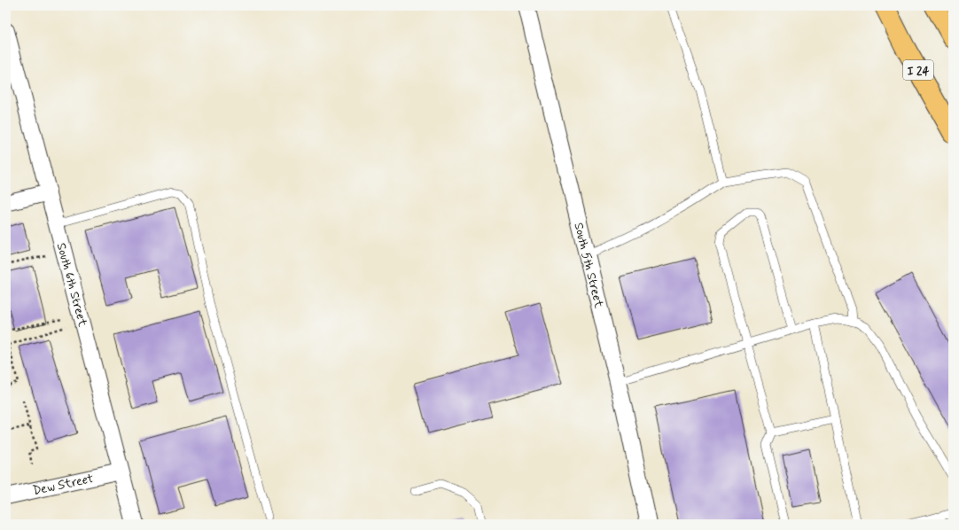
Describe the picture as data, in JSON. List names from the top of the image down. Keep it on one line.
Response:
{"streets":{"highway":["I 24"],"street":["South 5th Street","South 6th Street","Dew Street"]},"crossings":[["South 6th Street","Dew Street"]]}
